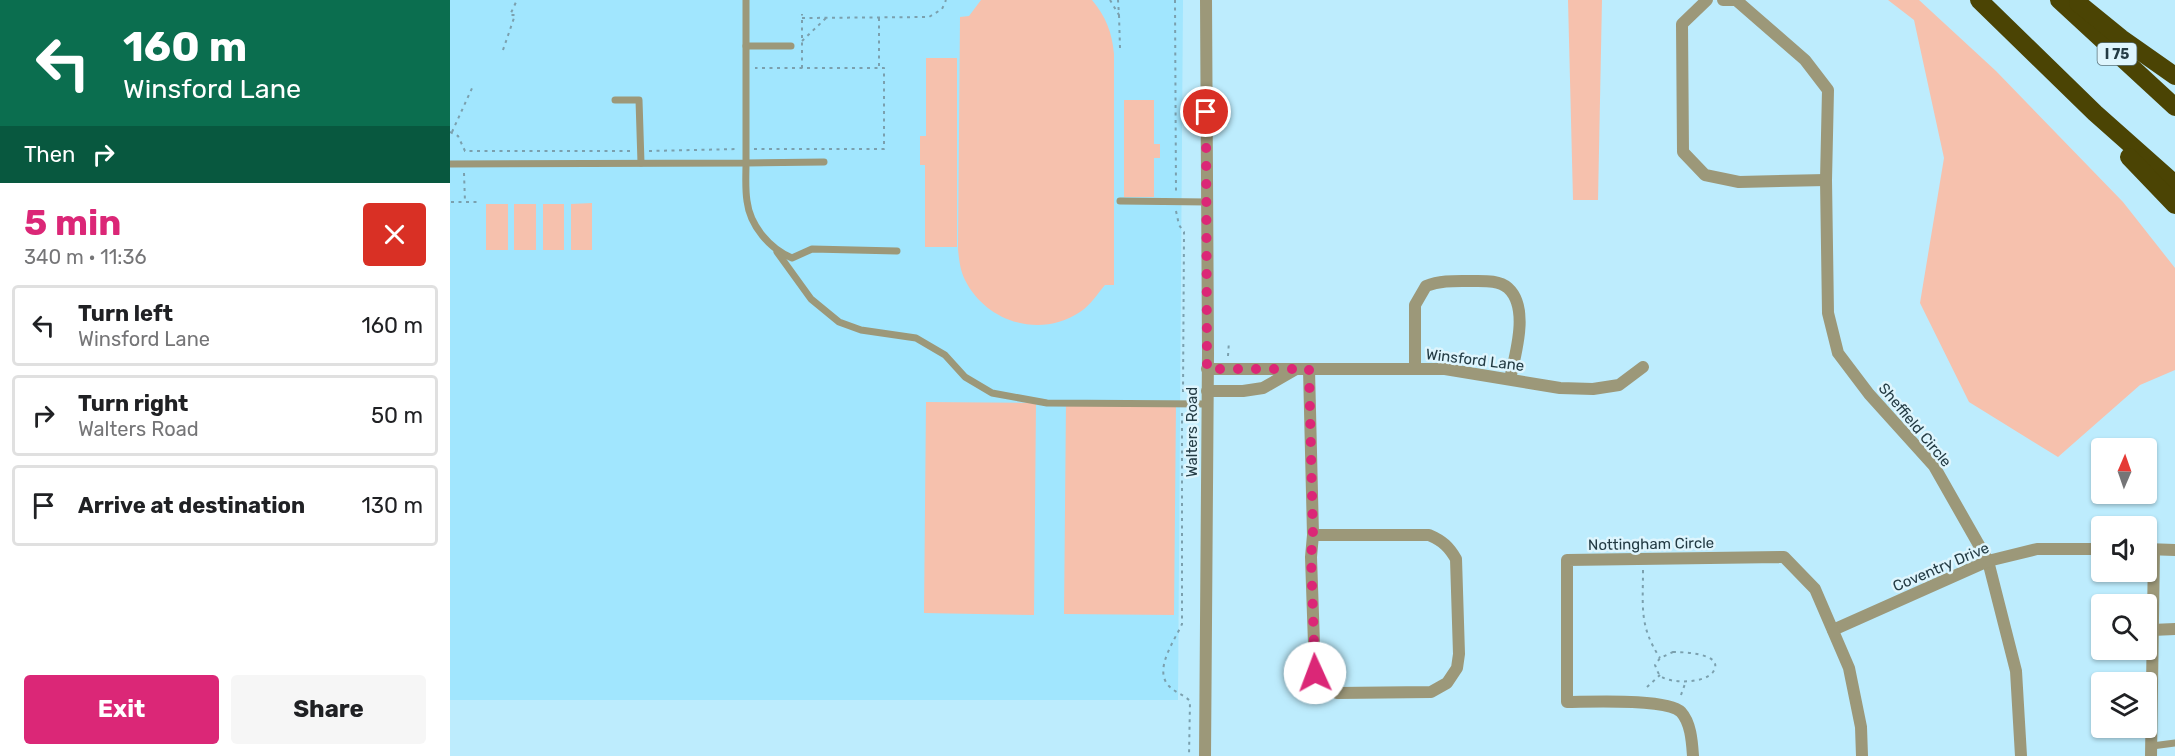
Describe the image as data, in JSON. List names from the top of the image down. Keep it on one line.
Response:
{"streets":{"highway":["I 75"],"street":["Winsford Lane","Sheffield Circle","Walters Road","Nottingham Circle","Coventry Drive"]},"crossings":[["Winsford Lane","Walters Road"],["Sheffield Circle","Coventry Drive"],["Nottingham Circle","Coventry Drive"]],"north":"top","page":{"turn":["160 m","Winsford Lane"],"then":"Then","heading":["5 min","340 m · 11:36"],"list":[{"name":"Turn left","note":"Winsford Lane","value":"160 m"},{"name":"Turn right","note":"Walters Road","value":"50 m"},{"name":"Arrive at destination","value":"130 m"}],"buttons":["Exit","Share"]}}
